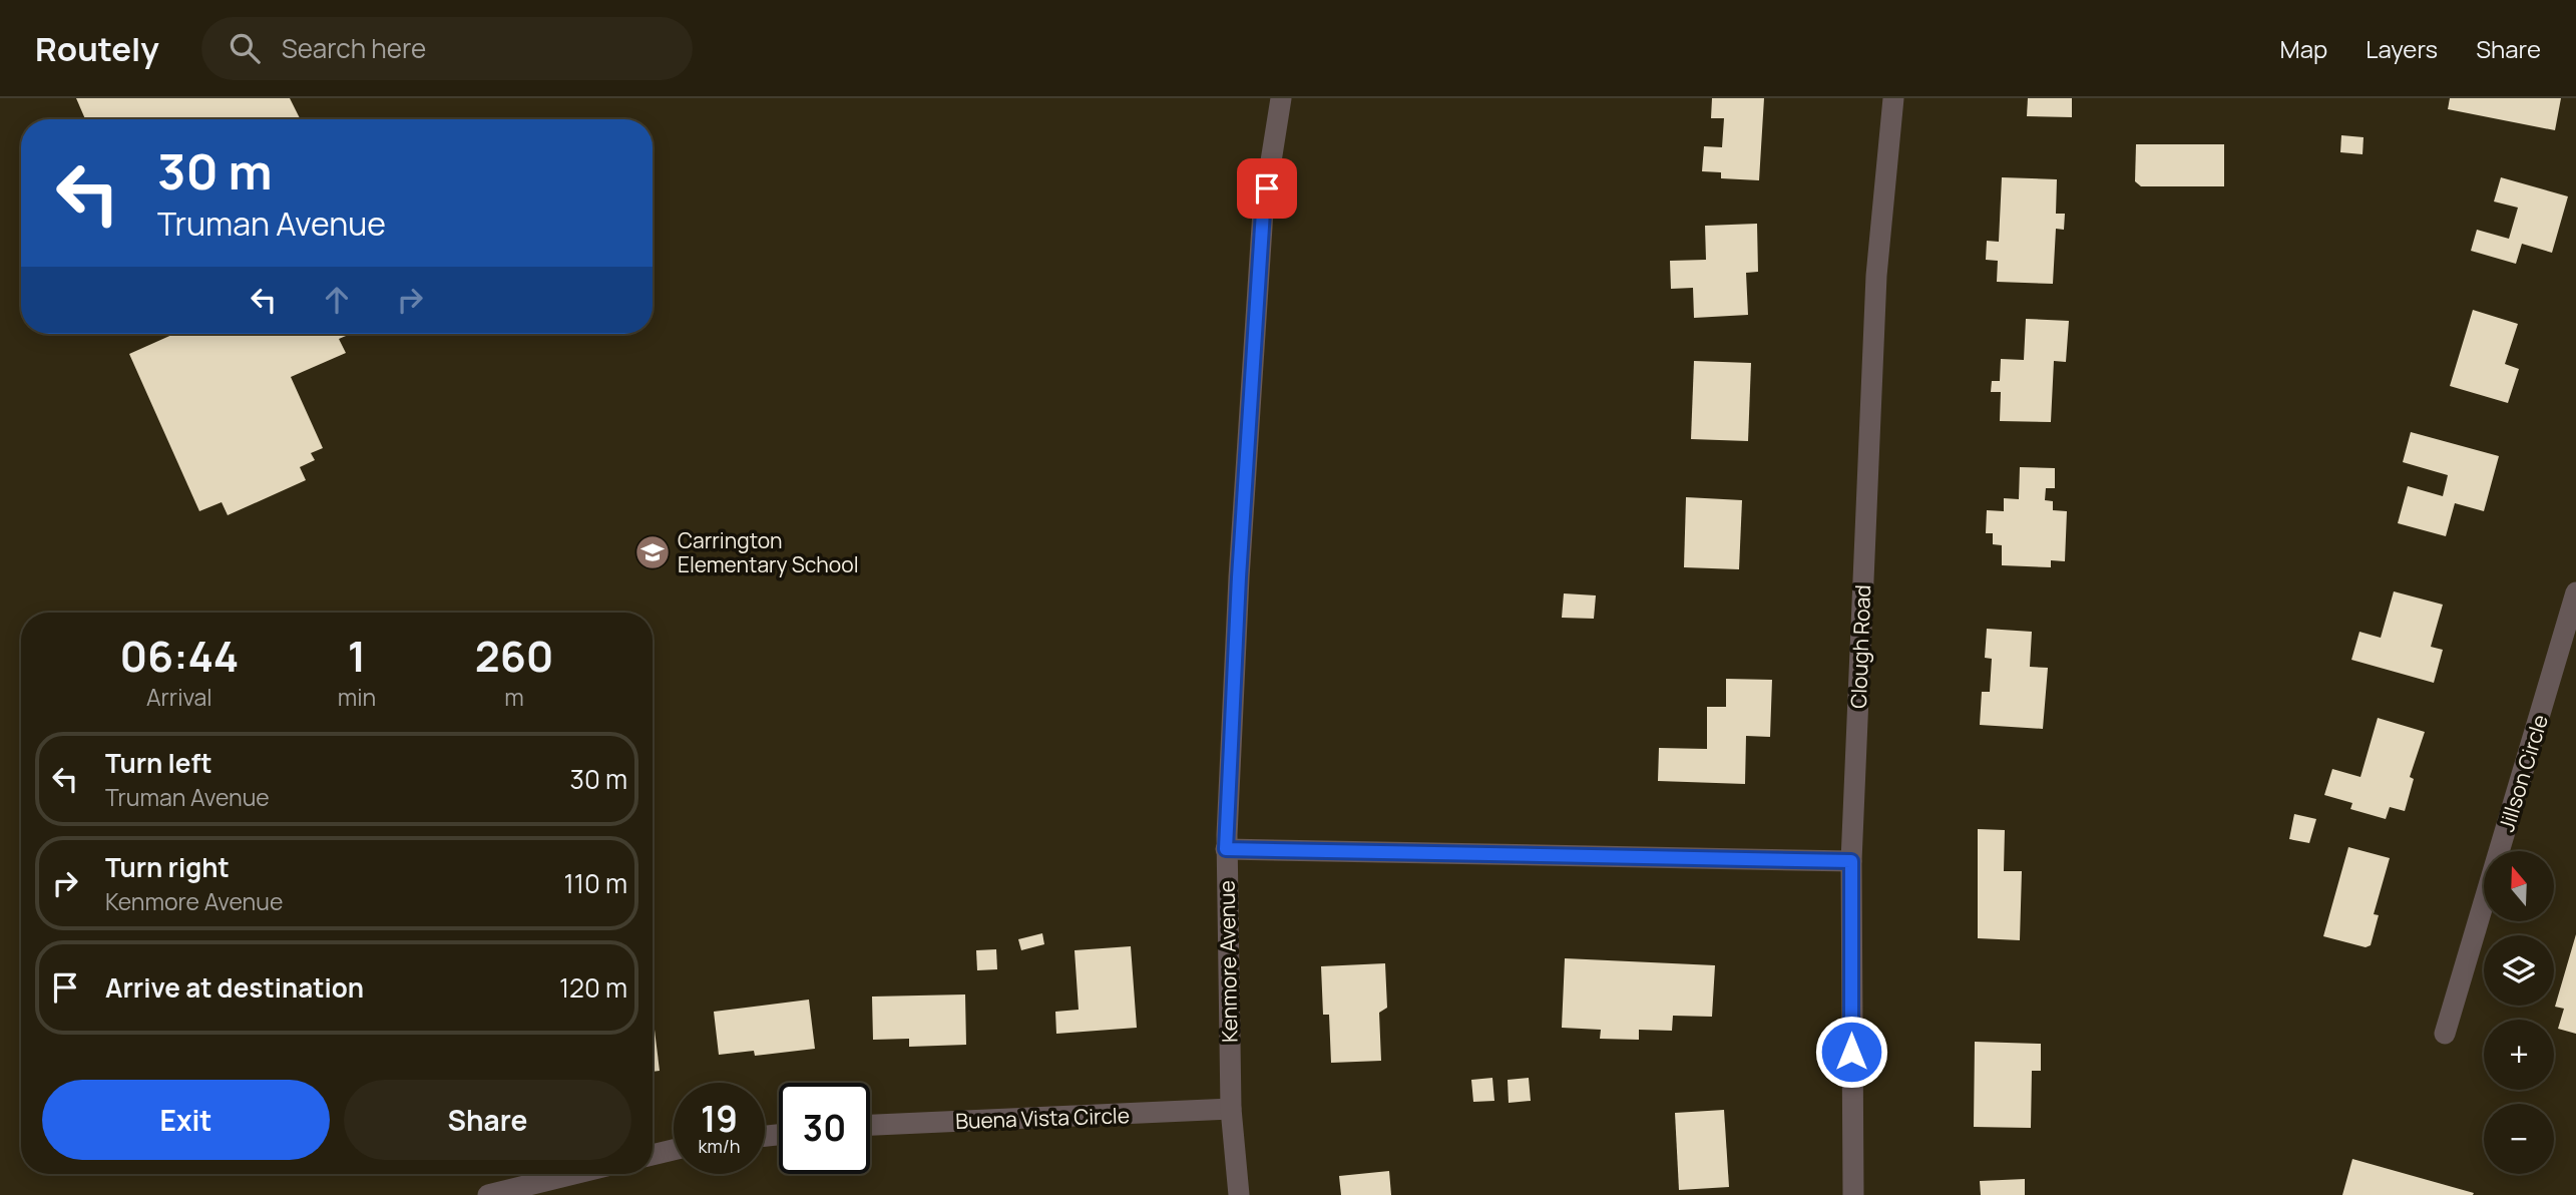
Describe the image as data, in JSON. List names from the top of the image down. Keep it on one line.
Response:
{"streets":{"street":["Clough Road","Jillson Circle","Kenmore Avenue","Buena Vista Circle"]},"crossings":[["Kenmore Avenue","Buena Vista Circle"]],"places":{"school or university":["Carrington Elementary School"]},"north":"top","page":{"header":"Routely","search":"Search here","nav":["Map","Layers","Share"],"turn":["30 m","Truman Avenue"],"eta":["06:44","Arrival","1","min","260","m"],"list":[{"name":"Turn left","note":"Truman Avenue","value":"30 m"},{"name":"Turn right","note":"Kenmore Avenue","value":"110 m"},{"name":"Arrive at destination","value":"120 m"}],"map_buttons":["+","−"],"buttons":["Exit","Share"],"speed":"19 km/h","limit":"30"}}
